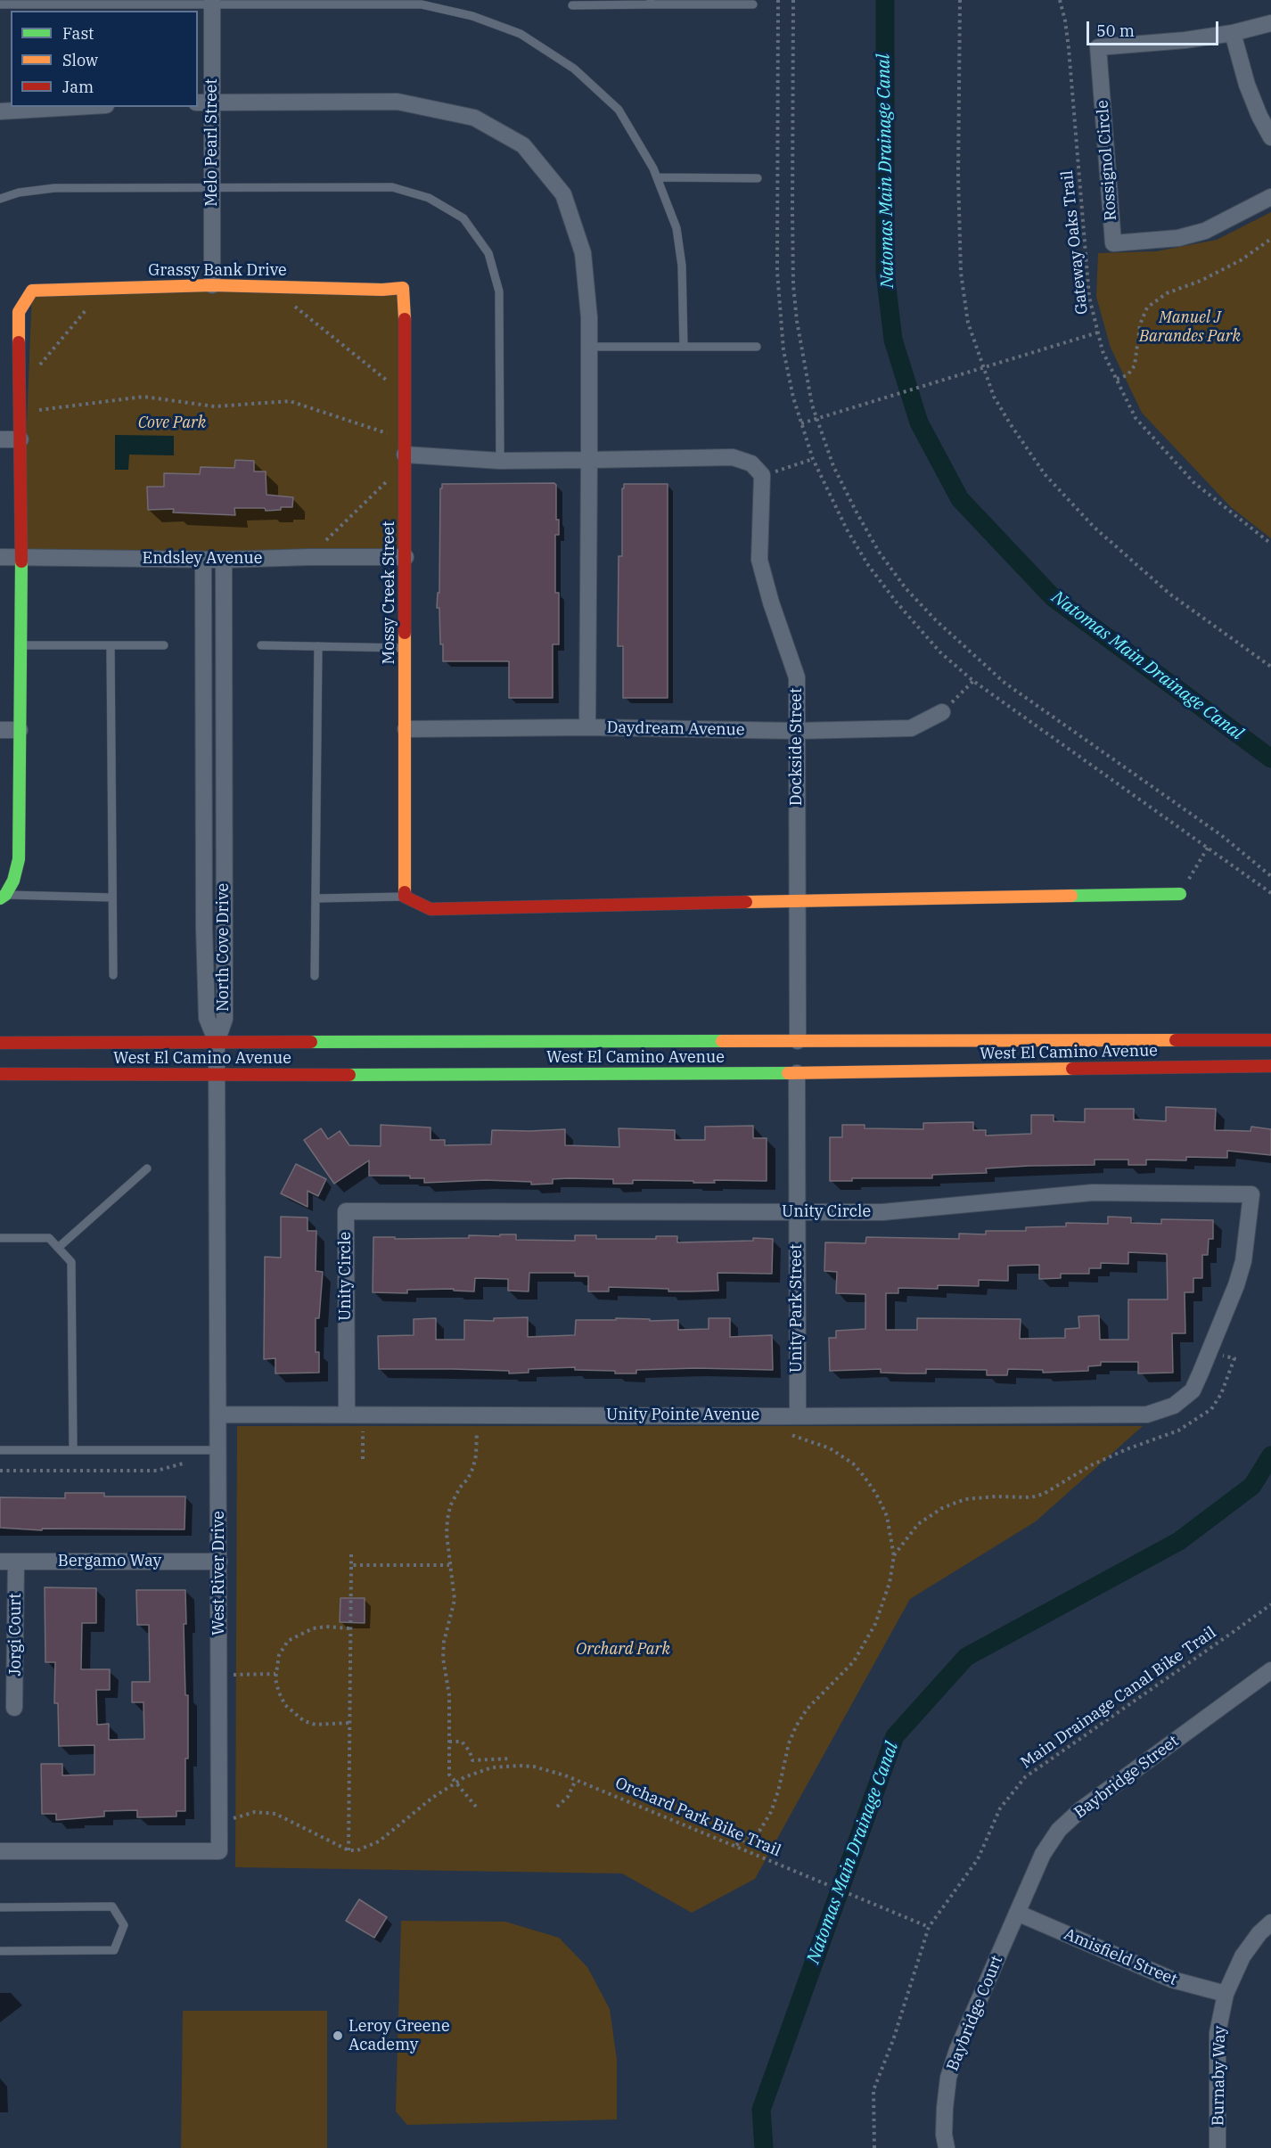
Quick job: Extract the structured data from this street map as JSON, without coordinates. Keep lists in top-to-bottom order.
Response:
{
  "streets": {
    "main road": ["Grassy Bank Drive", "Mossy Creek Street", "West El Camino Avenue"],
    "street": [
      "Melo Pearl Street",
      "Rossignol Circle",
      "Endsley Avenue",
      "Daydream Avenue",
      "Dockside Street",
      "North Cove Drive",
      "Unity Circle",
      "Unity Park Street",
      "Unity Pointe Avenue",
      "Bergamo Way",
      "West River Drive",
      "Jorgi Court",
      "Baybridge Street",
      "Amisfield Street",
      "Baybridge Court",
      "Burnaby Way"
    ],
    "path": ["Gateway Oaks Trail", "Main Drainage Canal Bike Trail", "Orchard Park Bike Trail"]
  },
  "crossings": [
    ["Melo Pearl Street", "Grassy Bank Drive"],
    ["Grassy Bank Drive", "Mossy Creek Street"],
    ["Endsley Avenue", "Mossy Creek Street"],
    ["Endsley Avenue", "North Cove Drive"],
    ["Mossy Creek Street", "Daydream Avenue"],
    ["Daydream Avenue", "Dockside Street"],
    ["Dockside Street", "West El Camino Avenue"],
    ["North Cove Drive", "West El Camino Avenue"],
    ["North Cove Drive", "West River Drive"],
    ["West El Camino Avenue", "Unity Park Street"],
    ["West El Camino Avenue", "West River Drive"],
    ["Unity Circle", "Unity Park Street"],
    ["Unity Circle", "Unity Pointe Avenue"],
    ["Unity Park Street", "Unity Pointe Avenue"],
    ["Unity Pointe Avenue", "West River Drive"],
    ["Bergamo Way", "West River Drive"],
    ["Bergamo Way", "Jorgi Court"],
    ["Main Drainage Canal Bike Trail", "Orchard Park Bike Trail"],
    ["Baybridge Street", "Amisfield Street"],
    ["Baybridge Street", "Baybridge Court"],
    ["Amisfield Street", "Baybridge Court"],
    ["Amisfield Street", "Burnaby Way"]
  ],
  "water": ["Natomas Main Drainage Canal"],
  "parks": ["Manuel J Barandes Park", "Cove Park", "Orchard Park"],
  "places": ["Leroy Greene Academy"],
  "legend": ["Fast", "Slow", "Jam"],
  "scale_bar": "50 m"
}
